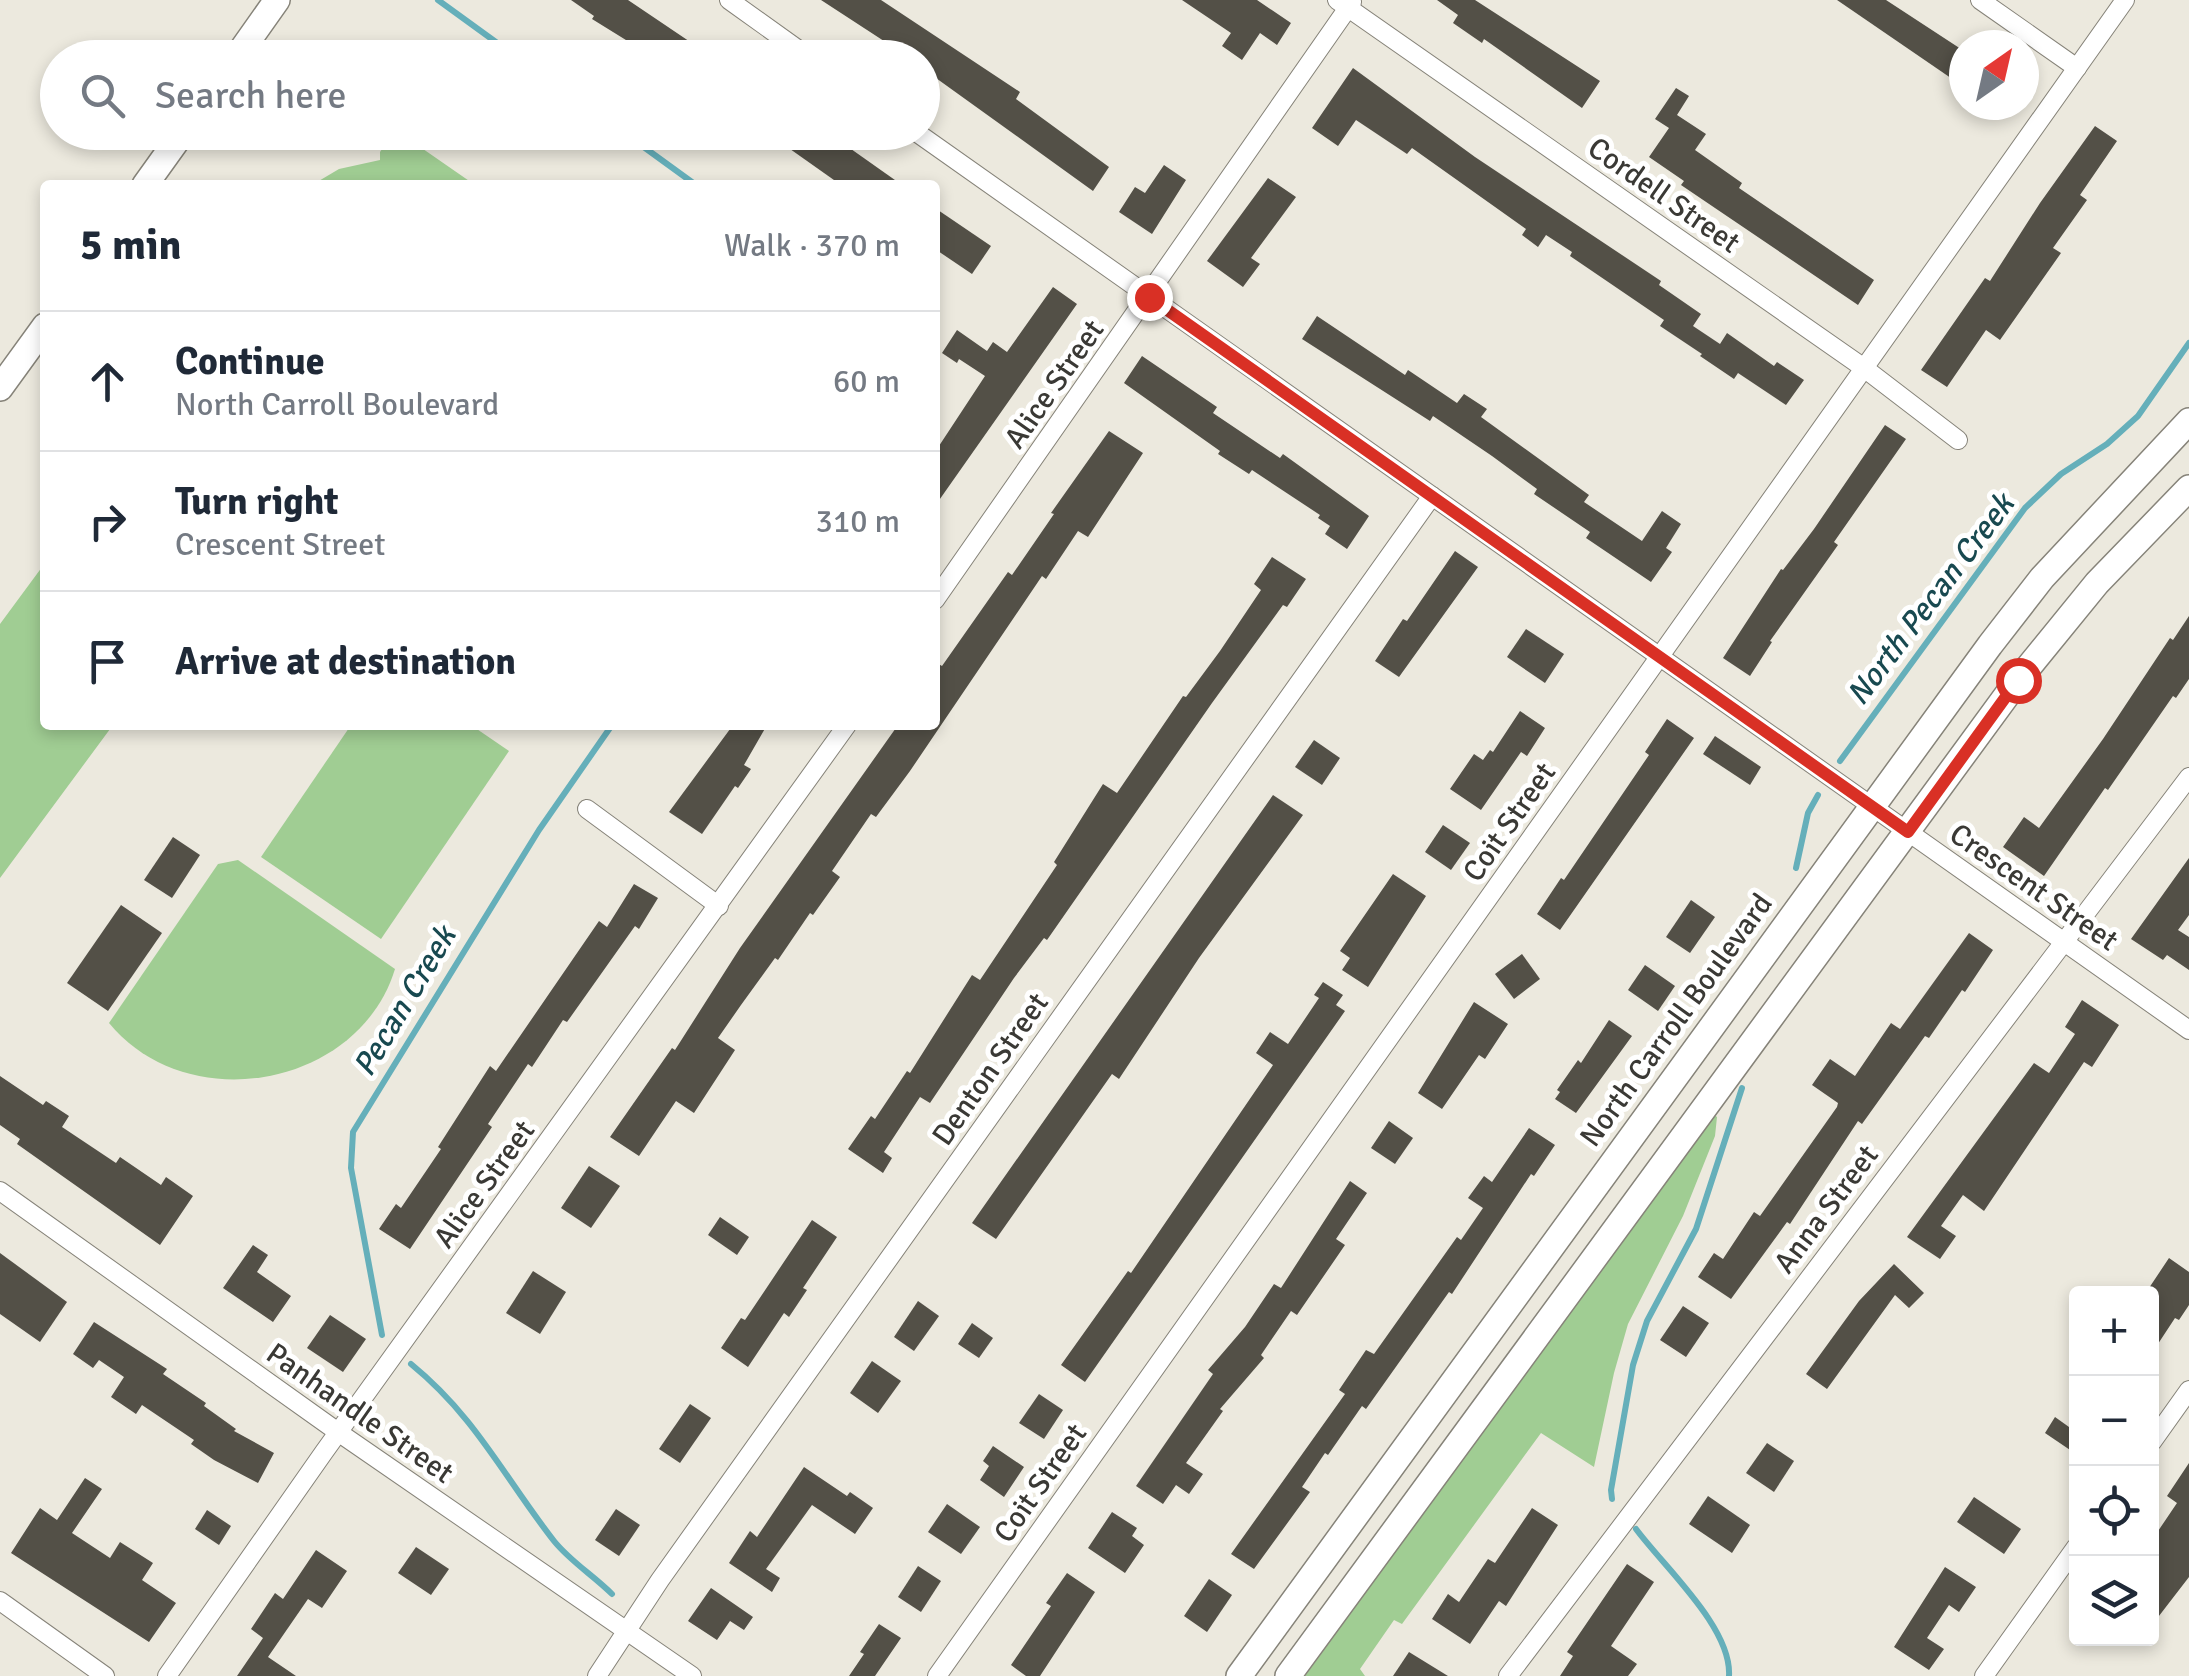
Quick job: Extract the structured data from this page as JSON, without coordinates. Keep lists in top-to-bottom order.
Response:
{
  "streets": {
    "main road": ["North Carroll Boulevard"],
    "street": [
      "Cordell Street",
      "Alice Street",
      "Coit Street",
      "Crescent Street",
      "Denton Street",
      "Anna Street",
      "Panhandle Street"
    ]
  },
  "crossings": [
    ["Cordell Street", "Alice Street"],
    ["Cordell Street", "Coit Street"],
    ["Alice Street", "Crescent Street"],
    ["Alice Street", "Panhandle Street"],
    ["Coit Street", "Crescent Street"],
    ["Crescent Street", "North Carroll Boulevard"],
    ["Crescent Street", "Denton Street"],
    ["Crescent Street", "Anna Street"],
    ["Denton Street", "Panhandle Street"]
  ],
  "water": ["North Pecan Creek", "Pecan Creek"],
  "north": "top right",
  "page": {
    "search": "Search here",
    "heading": ["5 min", "Walk · 370 m"],
    "list": [
      ["Continue", "North Carroll Boulevard", "60 m"],
      ["Turn right", "Crescent Street", "310 m"],
      "Arrive at destination"
    ],
    "map_buttons": ["+", "−"]
  }
}
